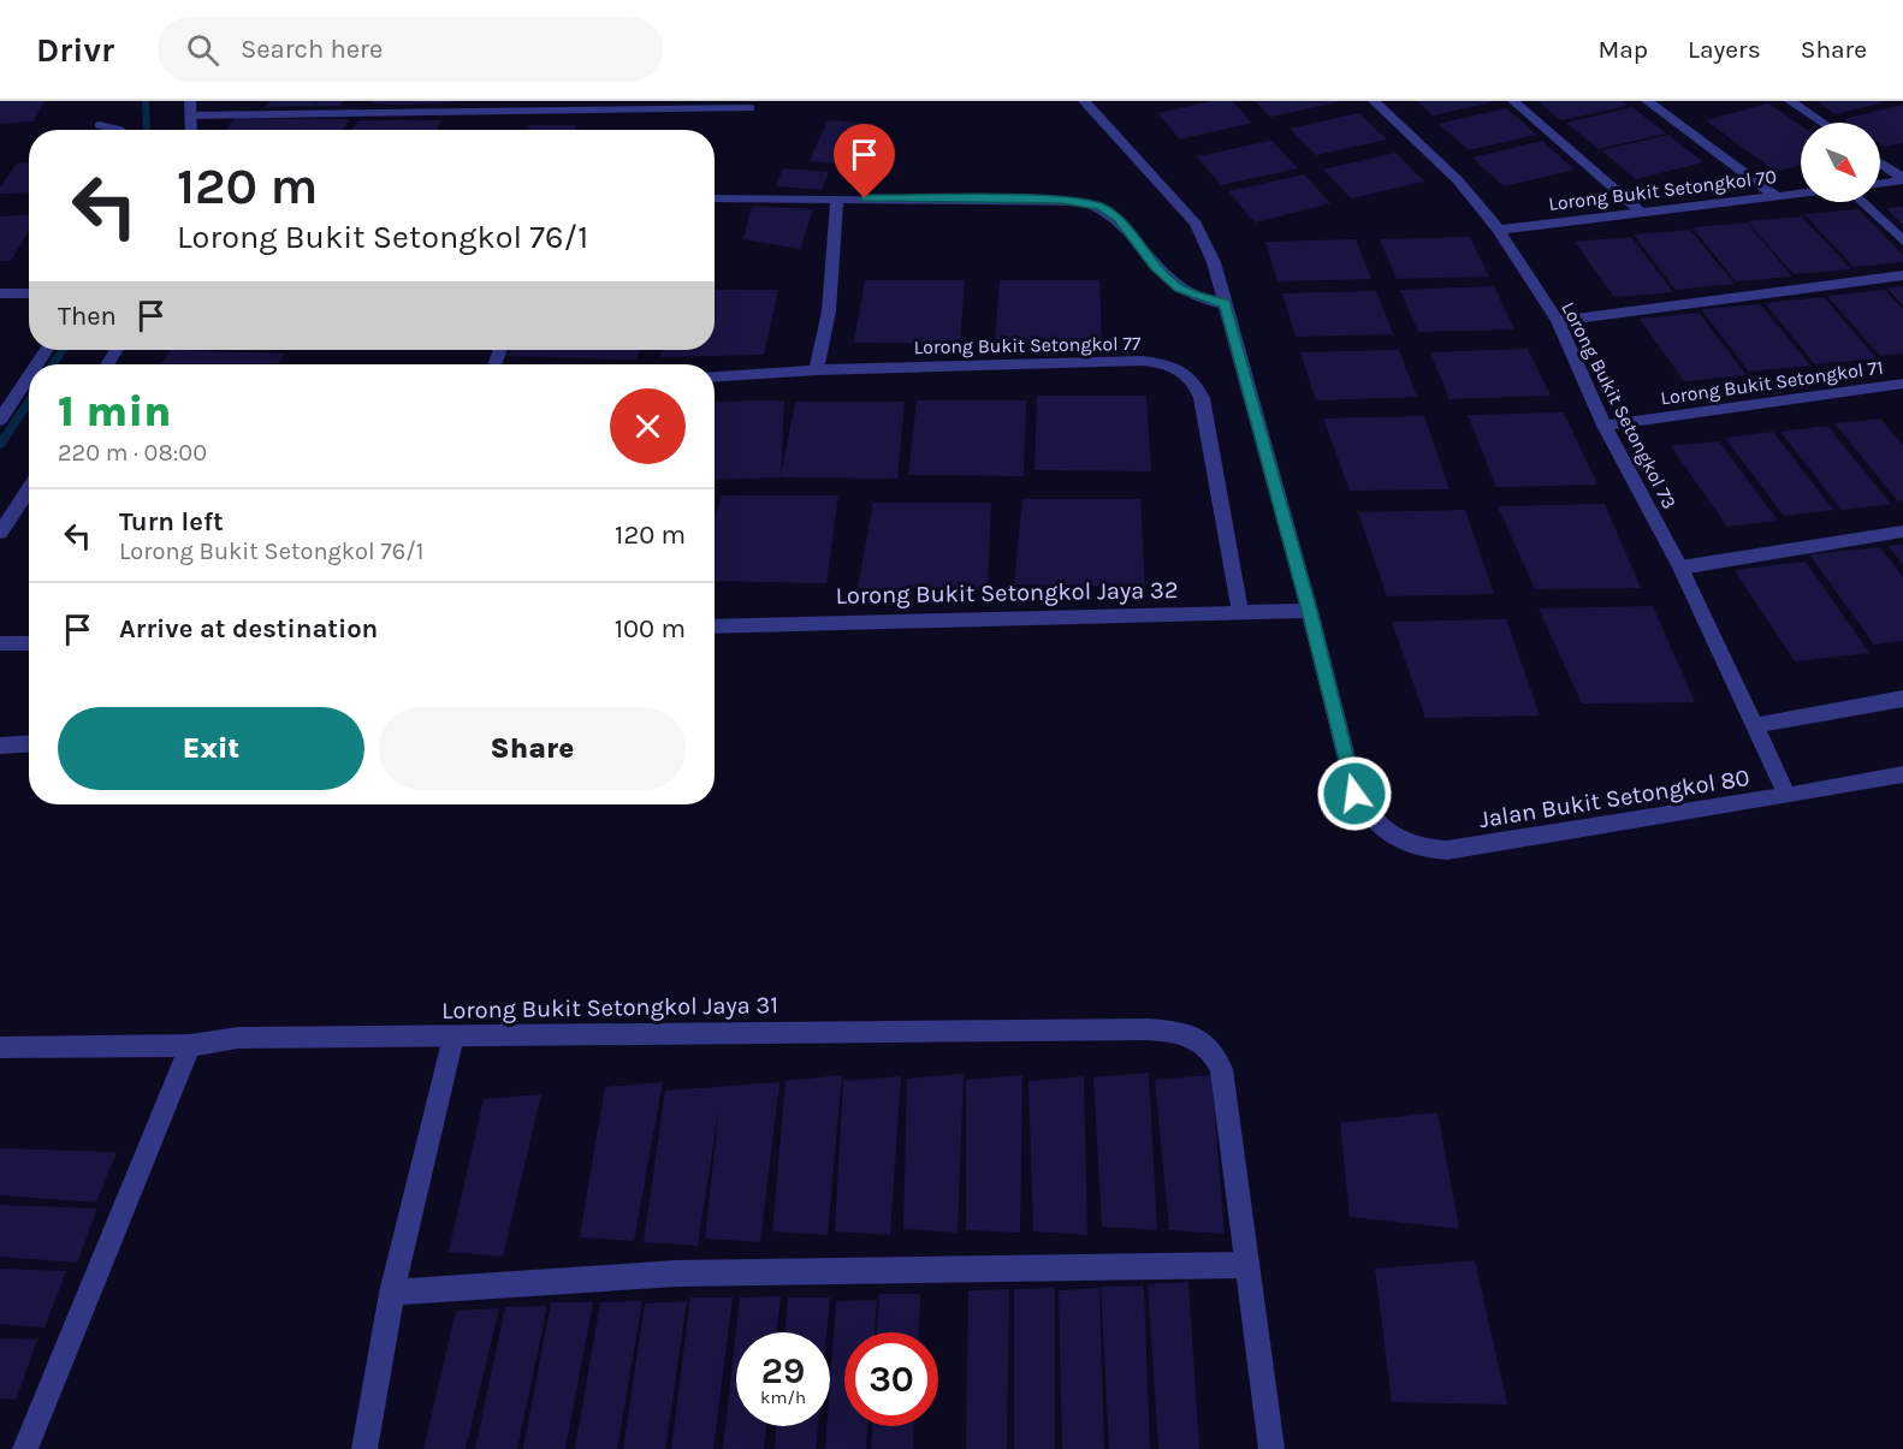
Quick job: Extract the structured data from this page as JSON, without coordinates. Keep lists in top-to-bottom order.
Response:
{
  "streets": {
    "street": [
      "Lorong Bukit Setongkol 70",
      "Lorong Bukit Setongkol 77",
      "Lorong Bukit Setongkol 71",
      "Lorong Bukit Setongkol 73",
      "Lorong Bukit Setongkol Jaya 32",
      "Jalan Bukit Setongkol 80",
      "Lorong Bukit Setongkol Jaya 31"
    ]
  },
  "crossings": [
    ["Lorong Bukit Setongkol 70", "Lorong Bukit Setongkol 73"],
    ["Lorong Bukit Setongkol 77", "Lorong Bukit Setongkol Jaya 32"],
    ["Lorong Bukit Setongkol 71", "Lorong Bukit Setongkol 73"],
    ["Lorong Bukit Setongkol 73", "Jalan Bukit Setongkol 80"],
    ["Lorong Bukit Setongkol Jaya 32", "Jalan Bukit Setongkol 80"]
  ],
  "north": "bottom right",
  "page": {
    "header": "Drivr",
    "search": "Search here",
    "nav": ["Map", "Layers", "Share"],
    "turn": ["120 m", "Lorong Bukit Setongkol 76/1"],
    "then": "Then",
    "heading": ["1 min", "220 m · 08:00"],
    "list": [
      {
        "name": "Turn left",
        "note": "Lorong Bukit Setongkol 76/1",
        "value": "120 m"
      },
      {
        "name": "Arrive at destination",
        "value": "100 m"
      }
    ],
    "buttons": ["Exit", "Share"],
    "speed": "29 km/h",
    "limit": "30"
  }
}
